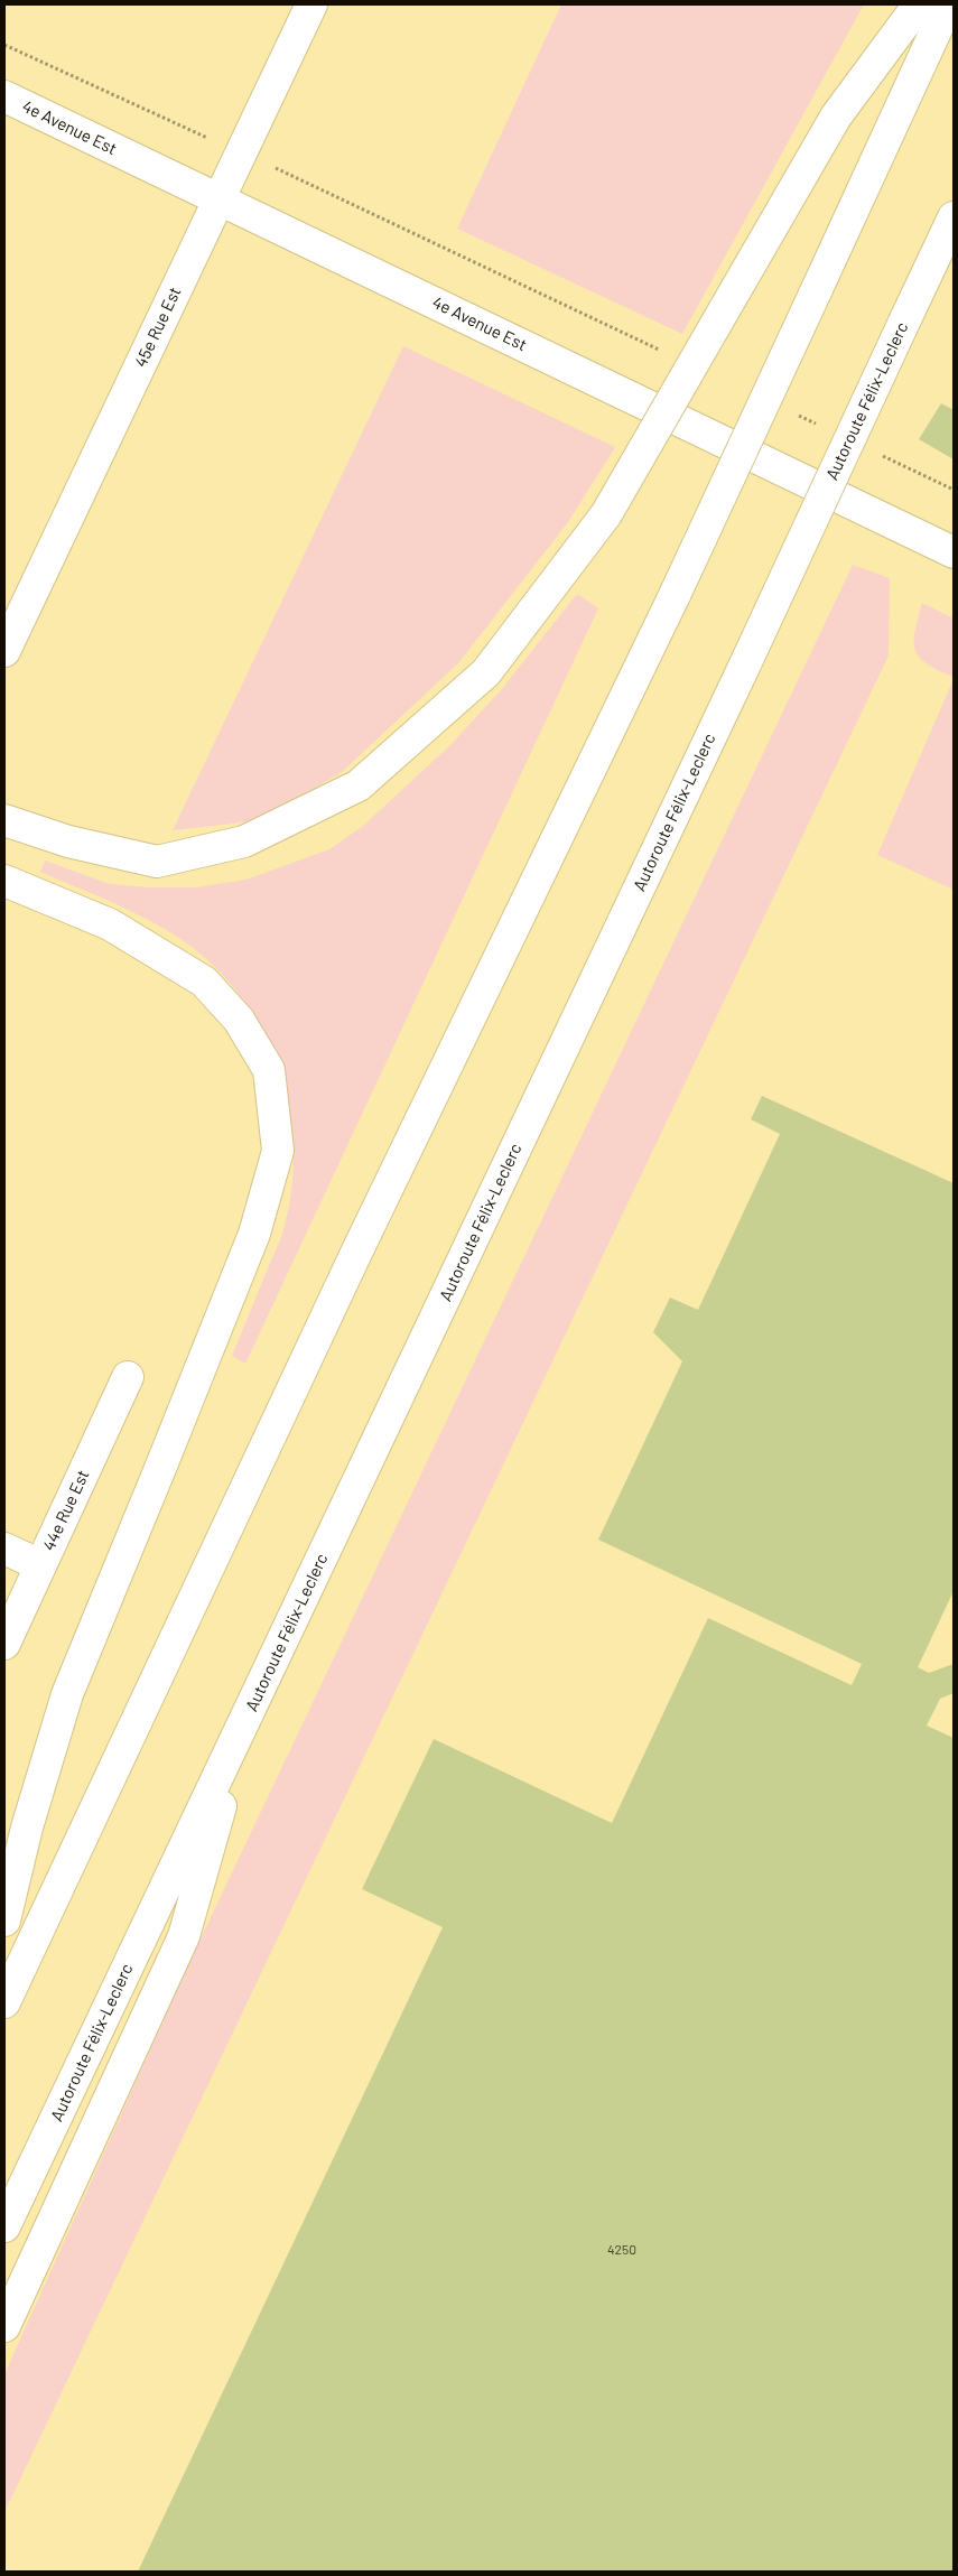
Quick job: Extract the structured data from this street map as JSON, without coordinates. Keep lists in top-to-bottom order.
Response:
{
  "streets": {
    "main road": [
      "4e Avenue Est",
      "45e Rue Est",
      "Autoroute Félix-Leclerc",
      "44e Rue Est"
    ]
  },
  "crossings": [
    ["4e Avenue Est", "45e Rue Est"]
  ],
  "house_numbers": ["4250"]
}
